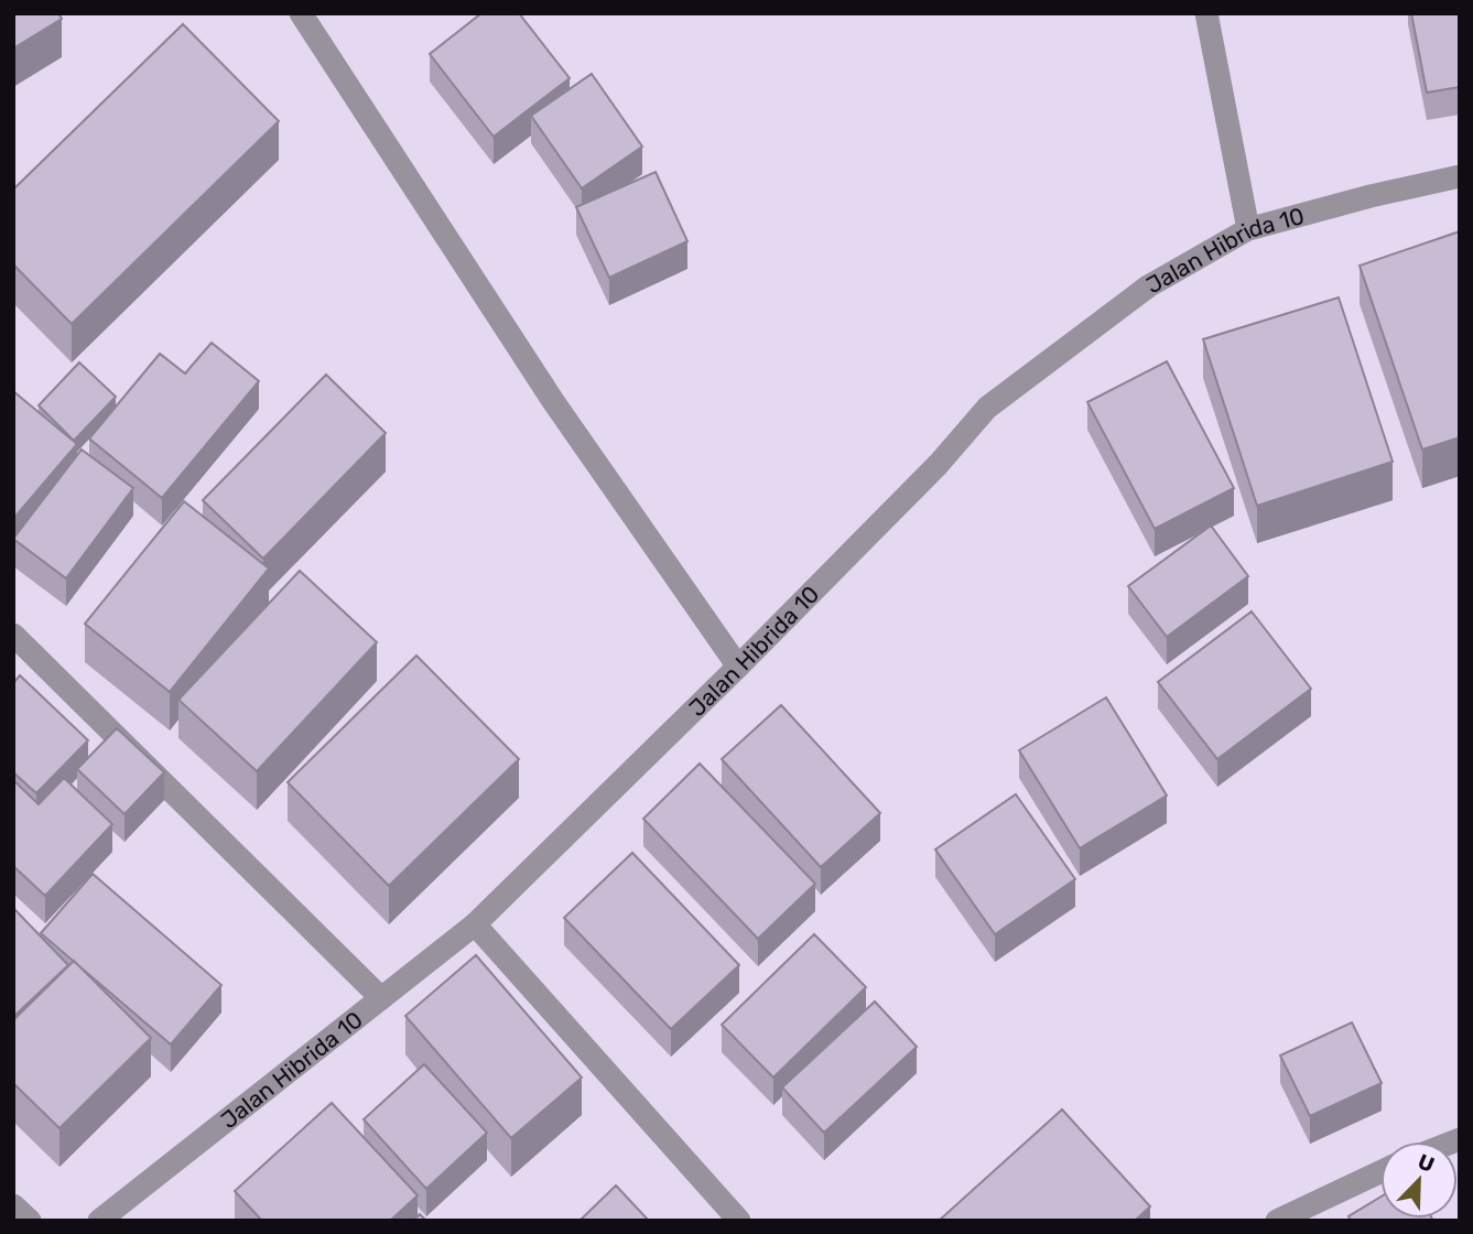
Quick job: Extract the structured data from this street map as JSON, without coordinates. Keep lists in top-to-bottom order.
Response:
{
  "streets": {
    "street": ["Jalan Hibrida 10"]
  },
  "north": "top right"
}
